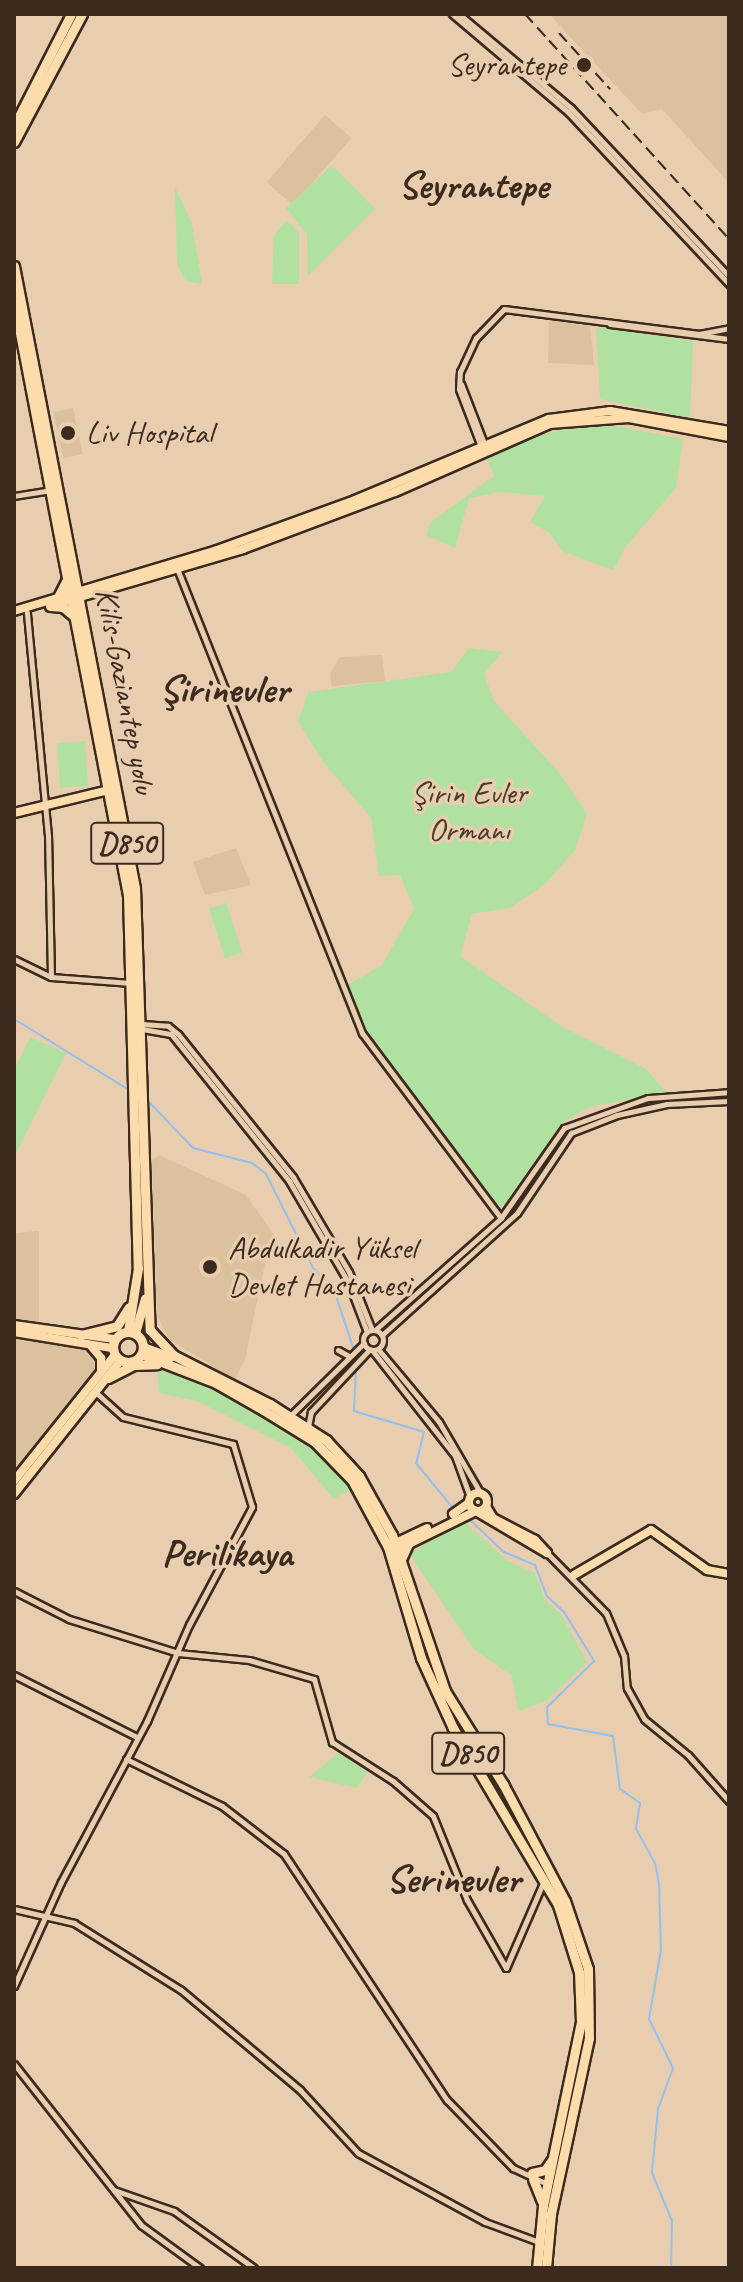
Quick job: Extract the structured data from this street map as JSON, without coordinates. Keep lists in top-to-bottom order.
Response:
{
  "streets": {
    "highway": ["Kilis-Gaziantep yolu", "D850"]
  },
  "crossings": [
    ["Kilis-Gaziantep yolu", "D850"]
  ],
  "districts": [
    "Seyrantepe",
    "Şirinevler",
    "Perilikaya",
    "Serinevler"
  ],
  "parks": ["Şirin Evler Ormanı"],
  "places": ["Seyrantepe", "Liv Hospital", "Abdulkadir Yüksel Devlet Hastanesi"]
}
